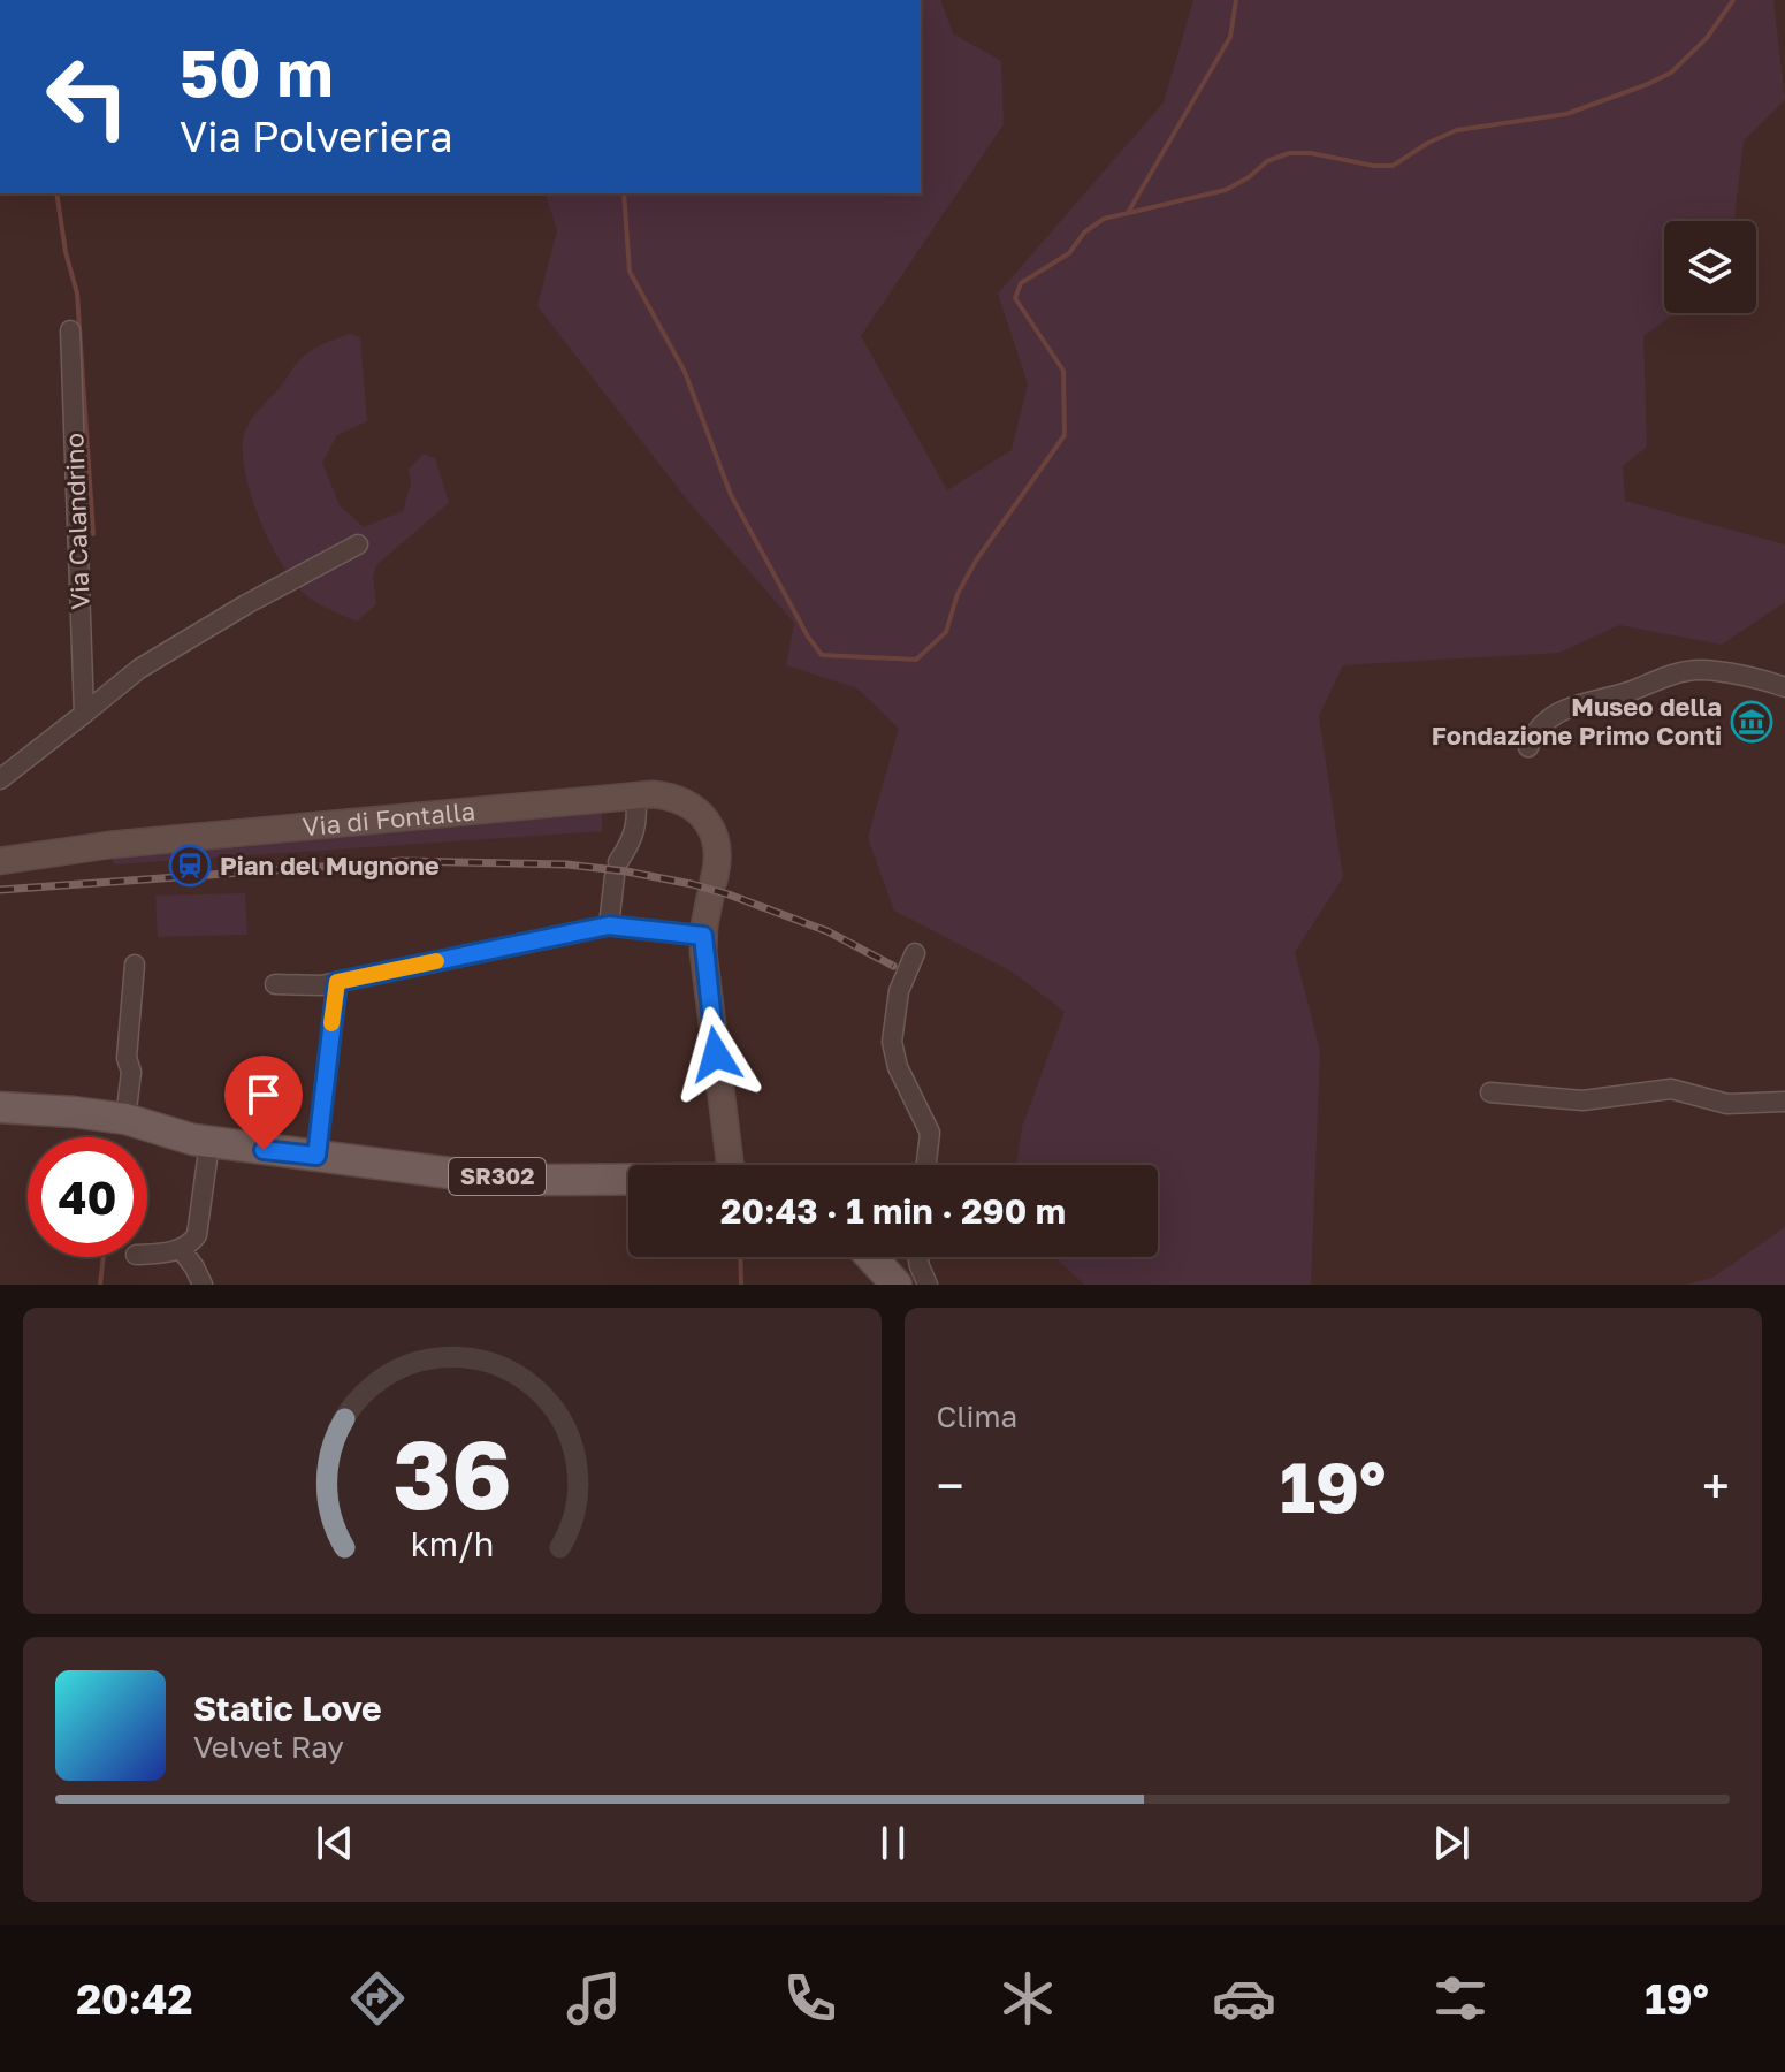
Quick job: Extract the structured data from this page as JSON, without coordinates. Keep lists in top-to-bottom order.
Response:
{
  "streets": {
    "main road": ["SR302"],
    "street": ["Via Calandrino", "Via di Fontalla"]
  },
  "places": {
    "museum": ["Museo della Fondazione Primo Conti"],
    "station": ["Pian del Mugnone"]
  },
  "page": {
    "turn": ["50 m", "Via Polveriera"],
    "limit": "40",
    "trip": "20:43 · 1 min · 290 m",
    "tile": "Clima",
    "heat": ["−", "19°", "+"],
    "song": ["Static Love", "Velvet Ray"],
    "tabs": ["20:42", "19°"],
    "gauge": ["36", "km/h"]
  }
}
